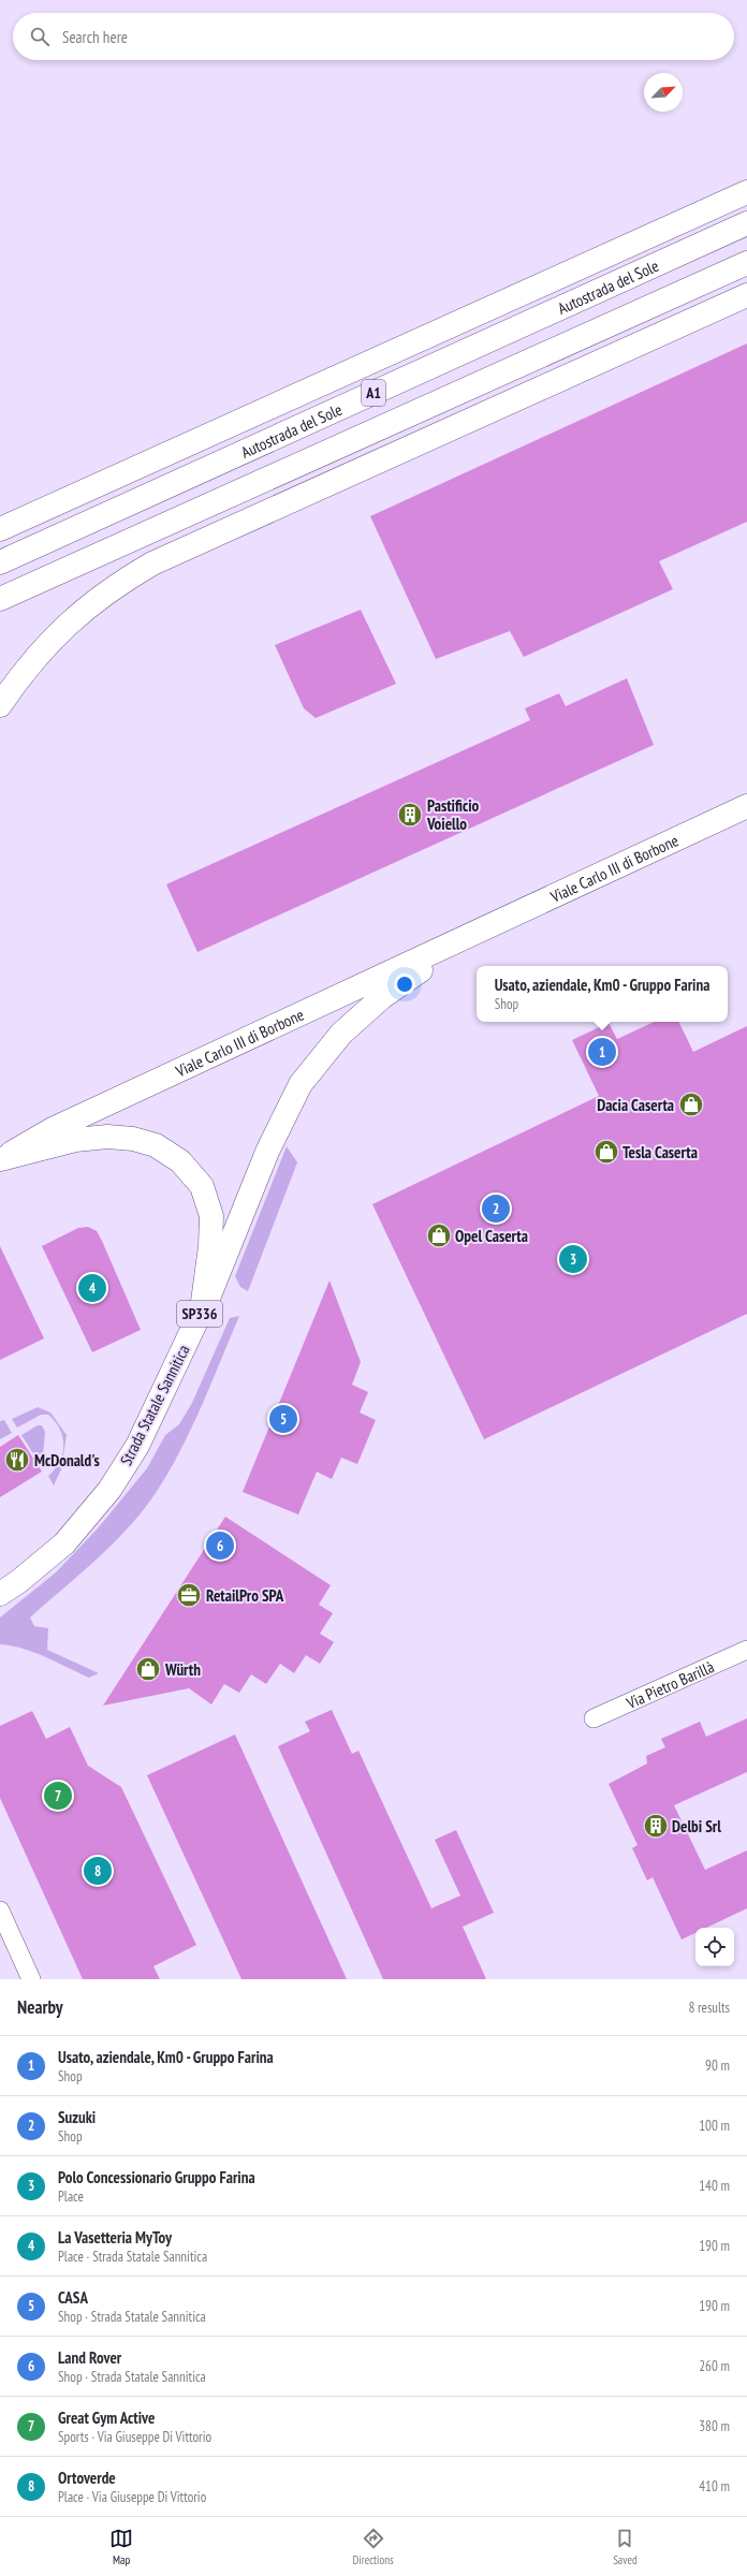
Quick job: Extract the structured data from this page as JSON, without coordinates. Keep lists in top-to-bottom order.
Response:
{
  "streets": {
    "main road": [
      "Autostrada del Sole",
      "A1",
      "Viale Carlo III di Borbone",
      "SP336",
      "Strada Statale Sannitica"
    ],
    "street": ["Via Pietro Barillà"]
  },
  "crossings": [
    ["Viale Carlo III di Borbone", "Strada Statale Sannitica"]
  ],
  "places": {
    "building": ["Pastificio Voiello", "Delbi Srl"],
    "shop": [
      "Dacia Caserta",
      "Tesla Caserta",
      "Opel Caserta",
      "Würth"
    ],
    "restaurant": ["McDonald's"],
    "office": ["RetailPro SPA"]
  },
  "north": "top right",
  "page": {
    "search": "Search here",
    "popup": ["Usato, aziendale, Km0 - Gruppo Farina", "Shop"],
    "pins": [
      "1",
      "2",
      "3",
      "4",
      "5",
      "6",
      "7",
      "8"
    ],
    "heading": ["Nearby", "8 results"],
    "list": [
      {
        "mark": "1",
        "name": "Usato, aziendale, Km0 - Gruppo Farina",
        "note": "Shop",
        "value": "90 m"
      },
      {
        "mark": "2",
        "name": "Suzuki",
        "note": "Shop",
        "value": "100 m"
      },
      {
        "mark": "3",
        "name": "Polo Concessionario Gruppo Farina",
        "note": "Place",
        "value": "140 m"
      },
      {
        "mark": "4",
        "name": "La Vasetteria MyToy",
        "note": "Place · Strada Statale Sannitica",
        "value": "190 m"
      },
      {
        "mark": "5",
        "name": "CASA",
        "note": "Shop · Strada Statale Sannitica",
        "value": "190 m"
      },
      {
        "mark": "6",
        "name": "Land Rover",
        "note": "Shop · Strada Statale Sannitica",
        "value": "260 m"
      },
      {
        "mark": "7",
        "name": "Great Gym Active",
        "note": "Sports · Via Giuseppe Di Vittorio",
        "value": "380 m"
      },
      {
        "mark": "8",
        "name": "Ortoverde",
        "note": "Place · Via Giuseppe Di Vittorio",
        "value": "410 m"
      }
    ],
    "nav": ["Map", "Directions", "Saved"]
  }
}
